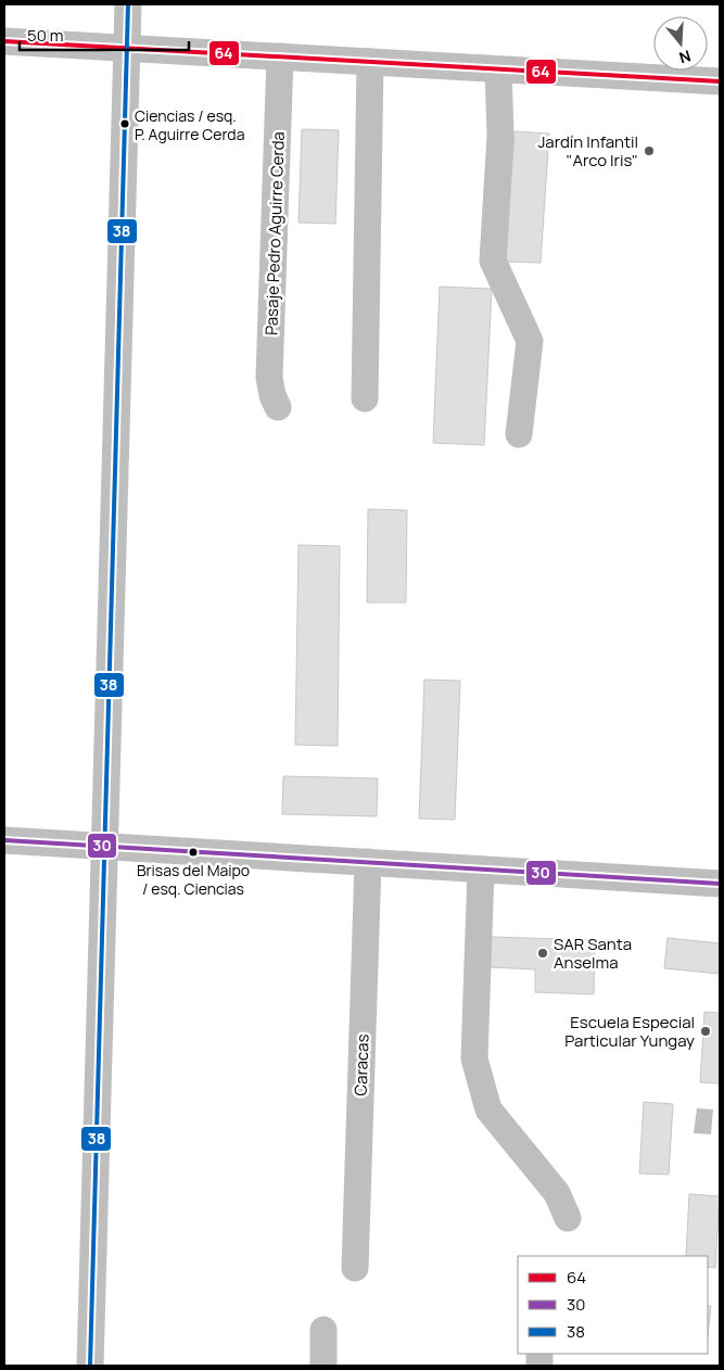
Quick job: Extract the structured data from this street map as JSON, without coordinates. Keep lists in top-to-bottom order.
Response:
{
  "streets": {
    "street": ["Pasaje Pedro Aguirre Cerda", "Caracas"]
  },
  "places": [
    "Ciencias / esq. P. Aguirre Cerda",
    "Jardín Infantil \"Arco Iris\"",
    "Brisas del Maipo / esq. Ciencias",
    "SAR Santa Anselma",
    "Escuela Especial Particular Yungay"
  ],
  "lines": ["transit line 38", "transit line 64", "transit line 30"],
  "legend": ["64", "30", "38"],
  "scale_bar": "50 m",
  "north": "bottom"
}
